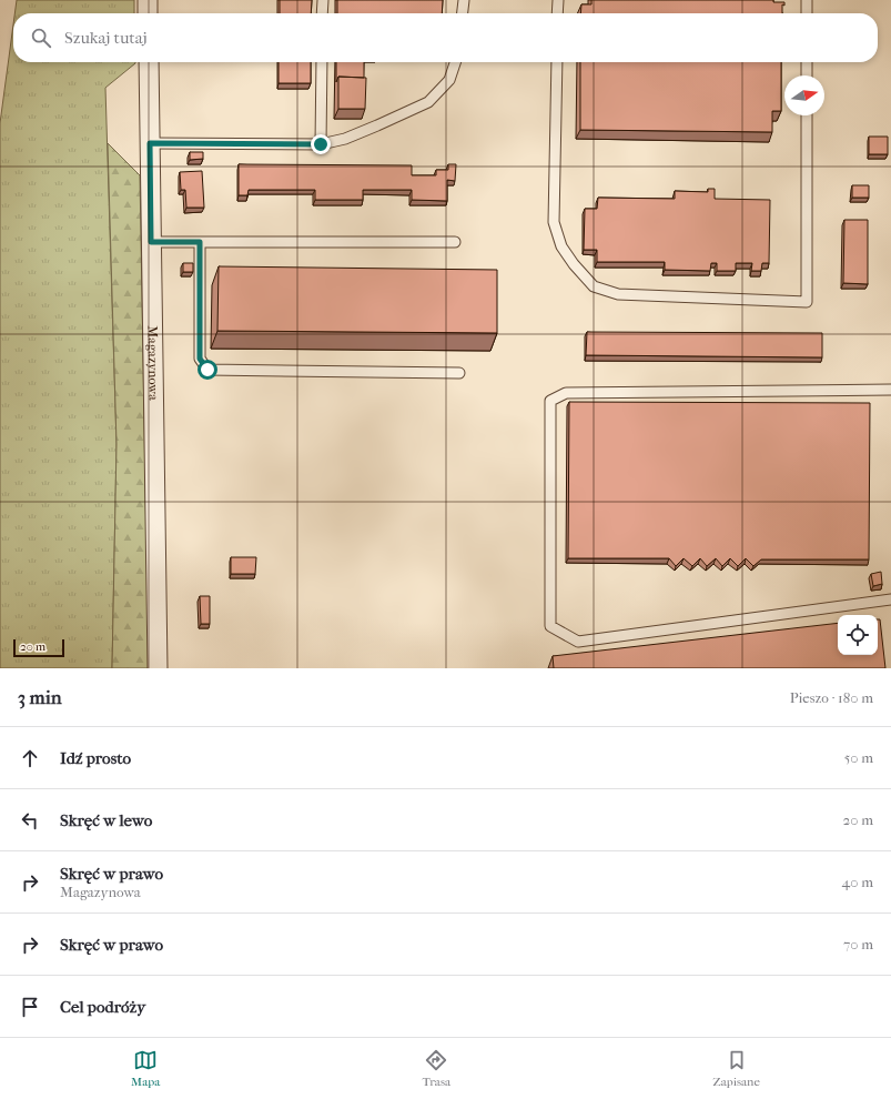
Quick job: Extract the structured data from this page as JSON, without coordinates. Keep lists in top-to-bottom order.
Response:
{
  "streets": {
    "street": ["Magazynowa"]
  },
  "scale_bar": "20 m",
  "north": "right",
  "page": {
    "search": "Szukaj tutaj",
    "scale": "20 m",
    "heading": ["3 min", "Pieszo · 180 m"],
    "list": [
      ["Idź prosto", "50 m"],
      ["Skręć w lewo", "20 m"],
      ["Skręć w prawo", "Magazynowa", "40 m"],
      ["Skręć w prawo", "70 m"],
      "Cel podróży"
    ],
    "nav": ["Mapa", "Trasa", "Zapisane"]
  }
}
